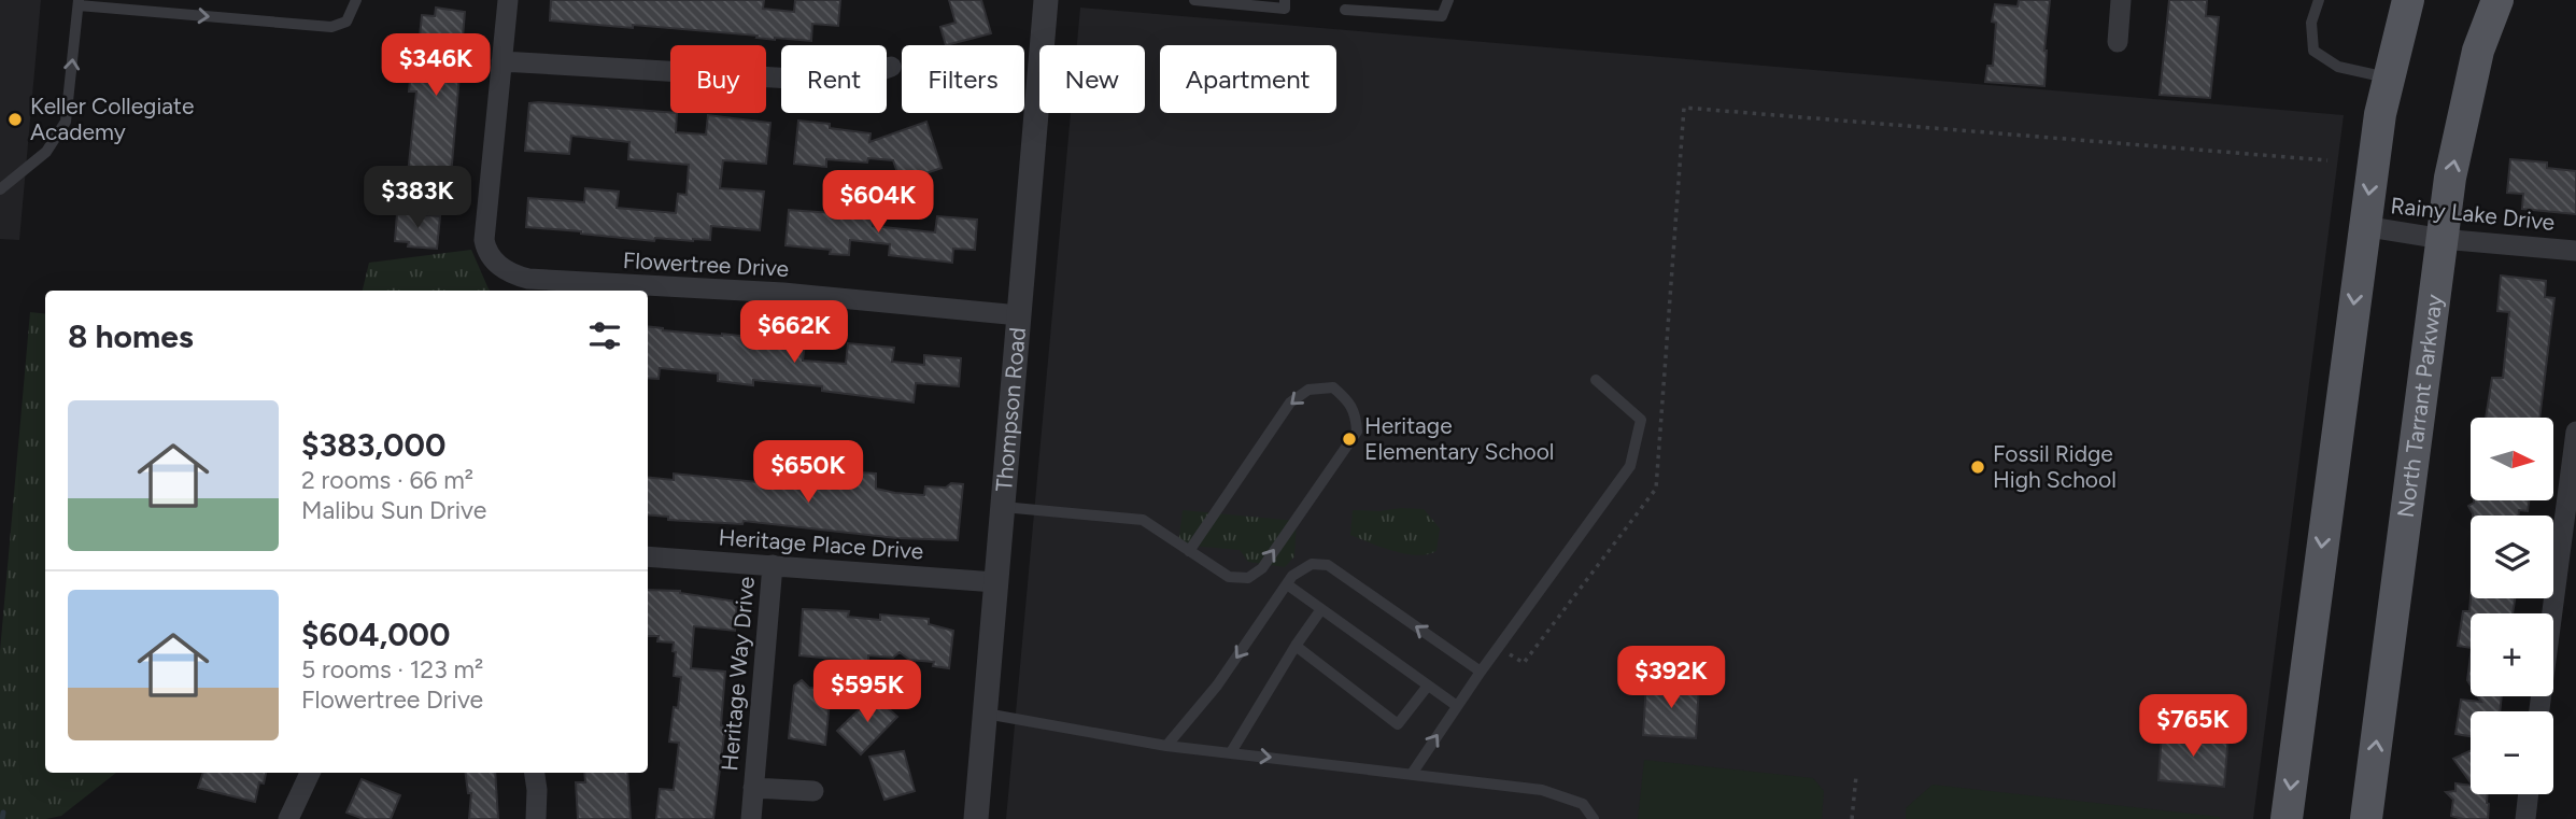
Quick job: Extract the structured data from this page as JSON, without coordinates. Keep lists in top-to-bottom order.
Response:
{
  "streets": {
    "main road": ["North Tarrant Parkway"],
    "street": [
      "Rainy Lake Drive",
      "Flowertree Drive",
      "Thompson Road",
      "Heritage Place Drive",
      "Heritage Way Drive"
    ]
  },
  "crossings": [
    ["Rainy Lake Drive", "North Tarrant Parkway"],
    ["Flowertree Drive", "Thompson Road"],
    ["Thompson Road", "Heritage Place Drive"],
    ["Heritage Place Drive", "Heritage Way Drive"]
  ],
  "places": ["Keller Collegiate Academy", "Heritage Elementary School", "Fossil Ridge High School"],
  "north": "right",
  "page": {
    "price": [
      "$346K",
      "$383K",
      "$604K",
      "$662K",
      "$650K",
      "$392K",
      "$595K",
      "$765K"
    ],
    "chip": [
      "Buy",
      "Rent",
      "Filters",
      "New",
      "Apartment"
    ],
    "heading": "8 homes",
    "list": [
      {
        "name": "$383,000",
        "note": "2 rooms · 66 m² · Malibu Sun Drive"
      },
      {
        "name": "$604,000",
        "note": "5 rooms · 123 m² · Flowertree Drive"
      }
    ],
    "map_buttons": ["+", "−"]
  }
}
